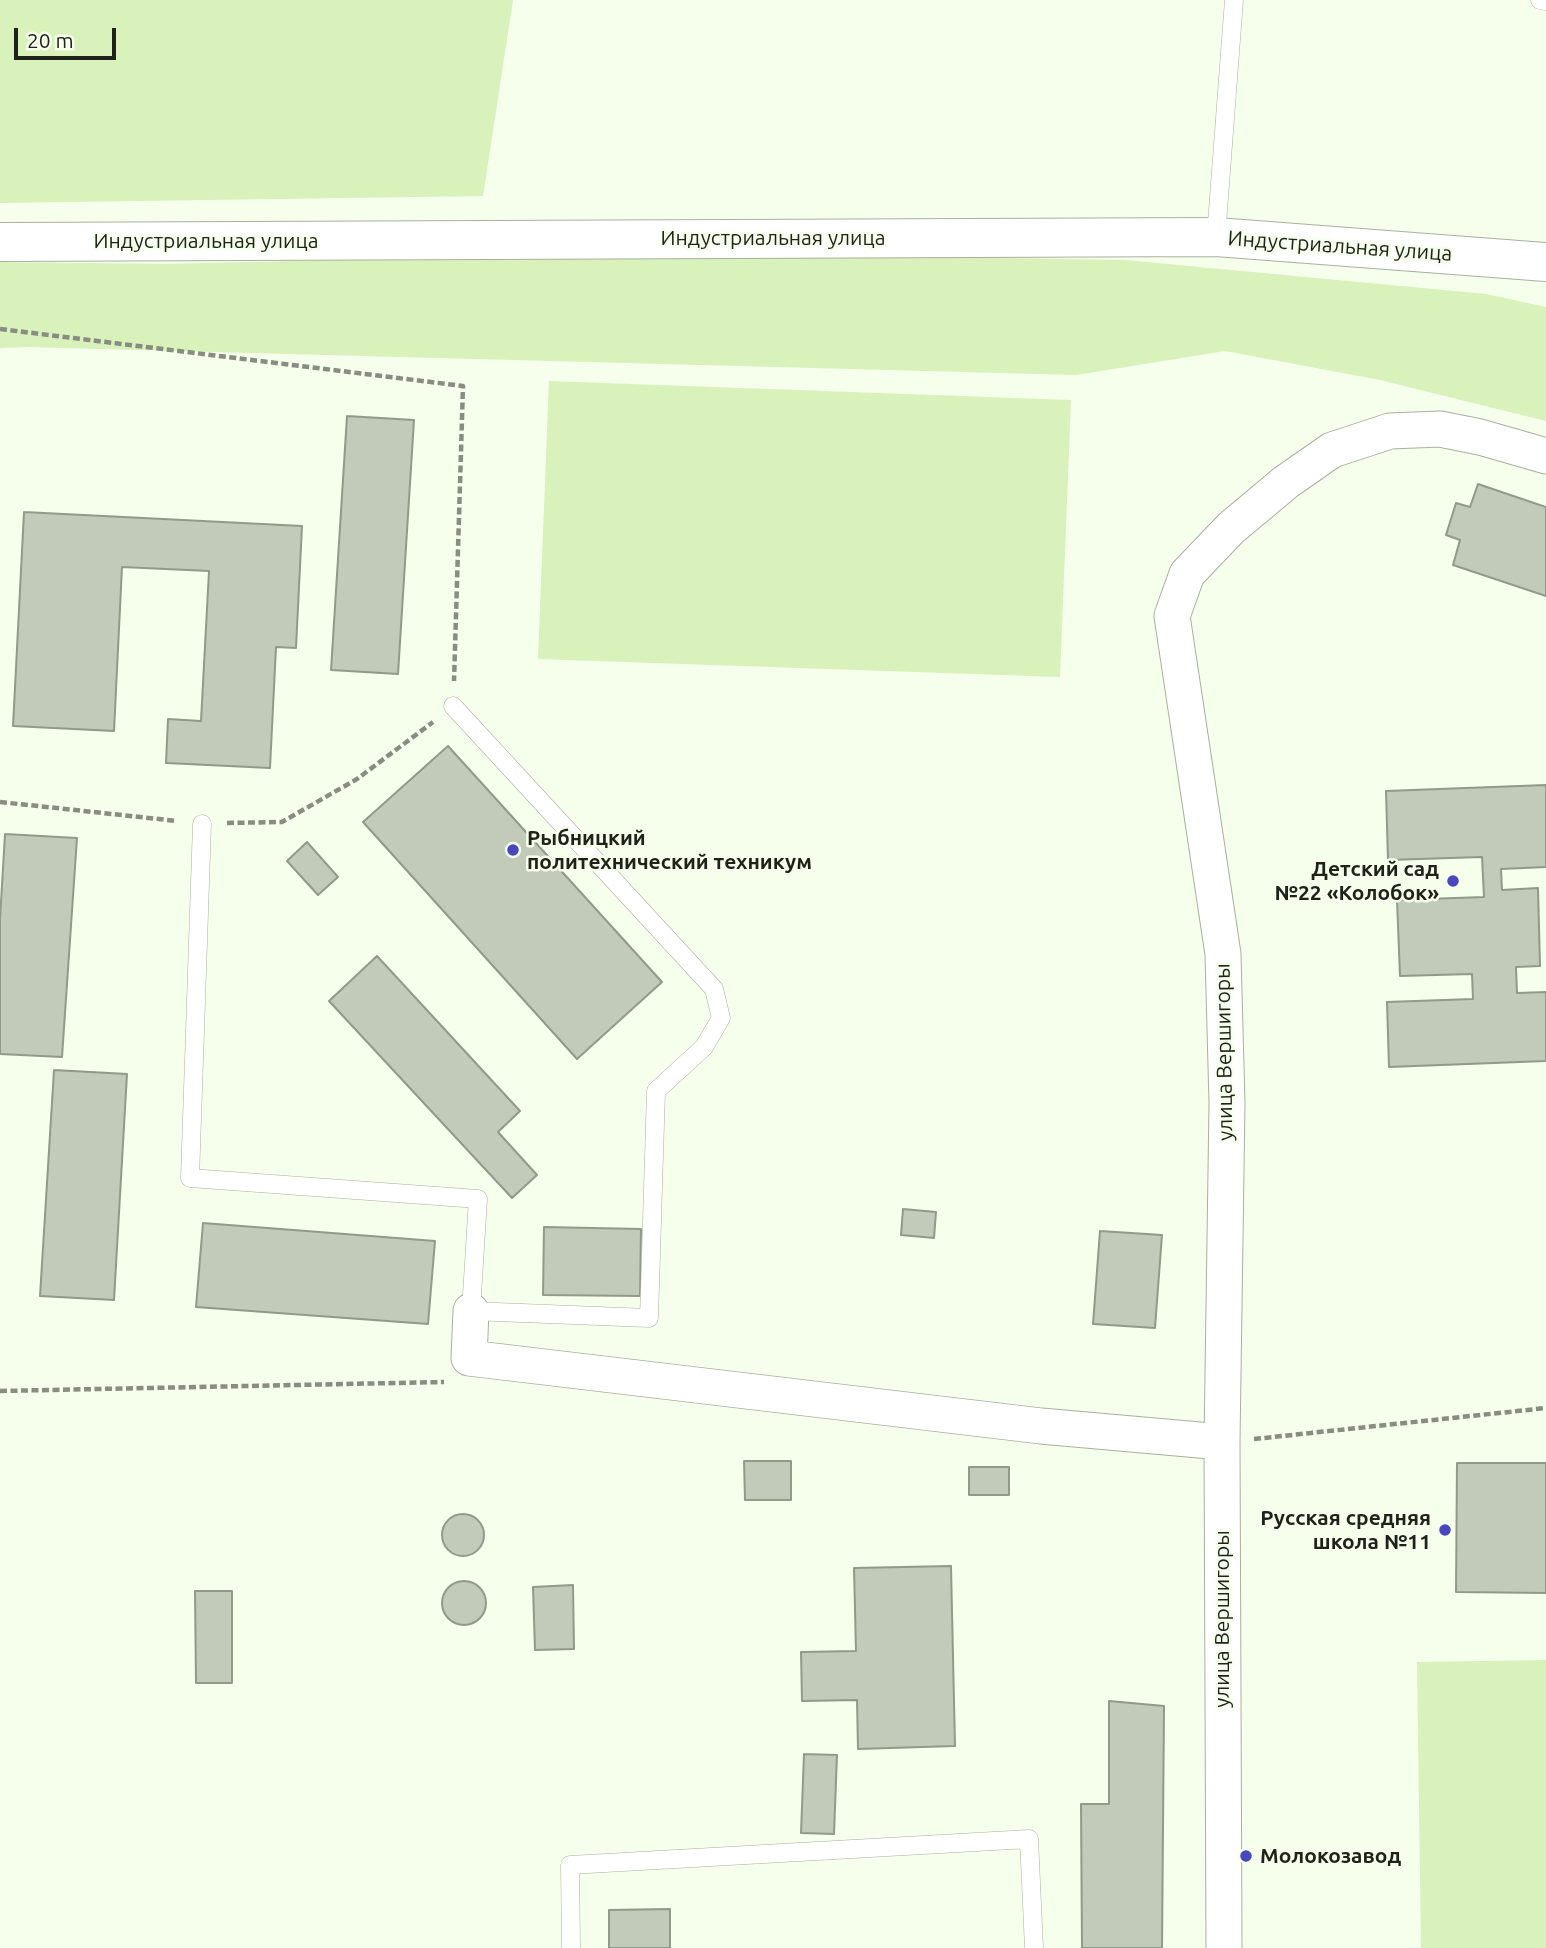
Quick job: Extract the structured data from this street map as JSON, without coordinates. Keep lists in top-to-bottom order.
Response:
{
  "streets": {
    "main road": ["Индустриальная улица"],
    "street": ["улица Вершигоры"]
  },
  "places": [
    "Рыбницкий политехнический техникум",
    "Детский сад №22 «Колобок»",
    "Русская средняя школа №11",
    "Молокозавод"
  ],
  "scale_bar": "20 m"
}
